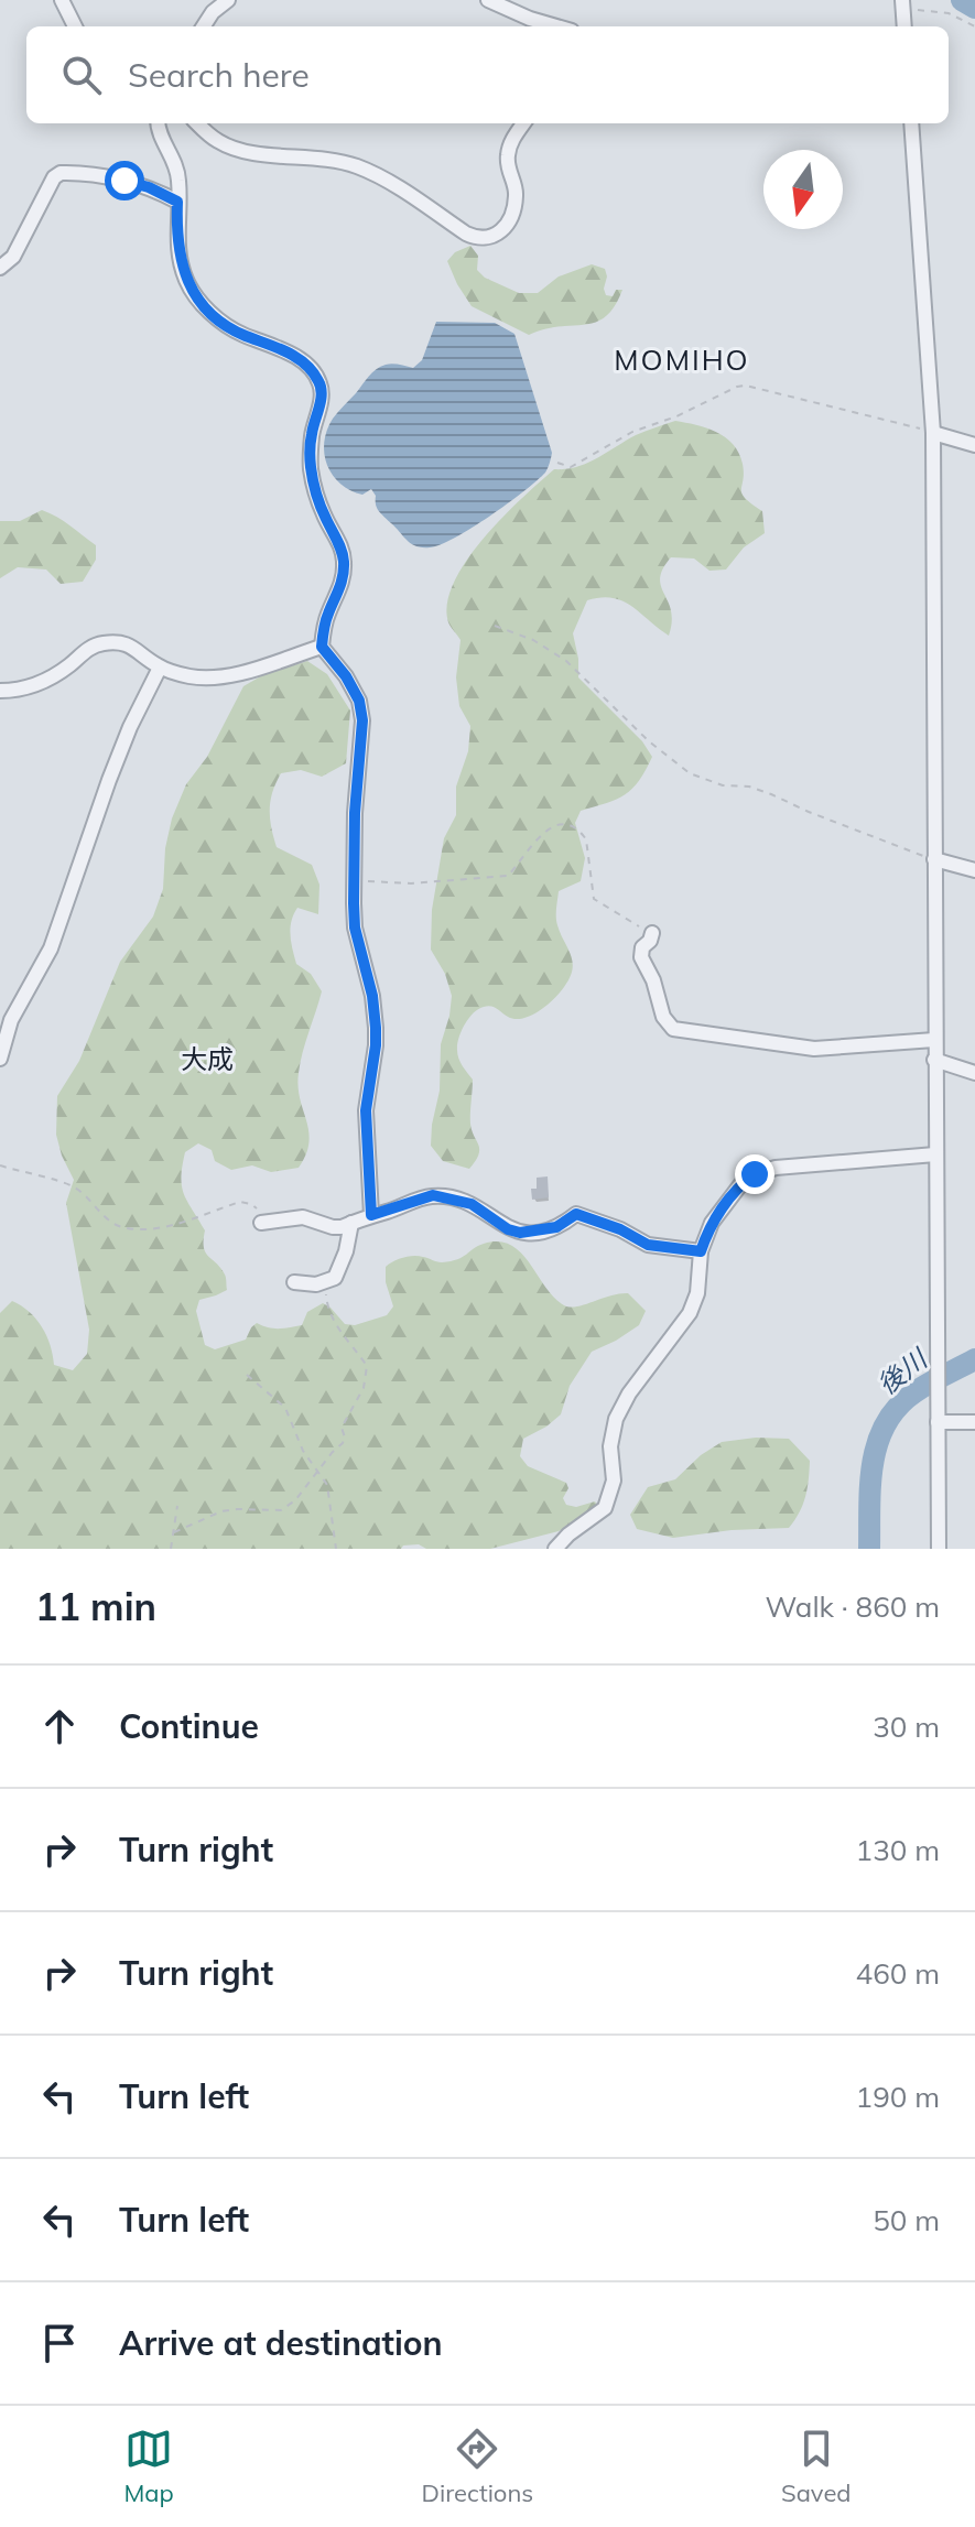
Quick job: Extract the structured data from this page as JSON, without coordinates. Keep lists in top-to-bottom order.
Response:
{
  "districts": ["MOMIHO", "大成"],
  "water": ["後川"],
  "north": "bottom",
  "page": {
    "search": "Search here",
    "heading": ["11 min", "Walk · 860 m"],
    "list": [
      ["Continue", "30 m"],
      ["Turn right", "130 m"],
      ["Turn right", "460 m"],
      ["Turn left", "190 m"],
      ["Turn left", "50 m"],
      "Arrive at destination"
    ],
    "nav": ["Map", "Directions", "Saved"]
  }
}
